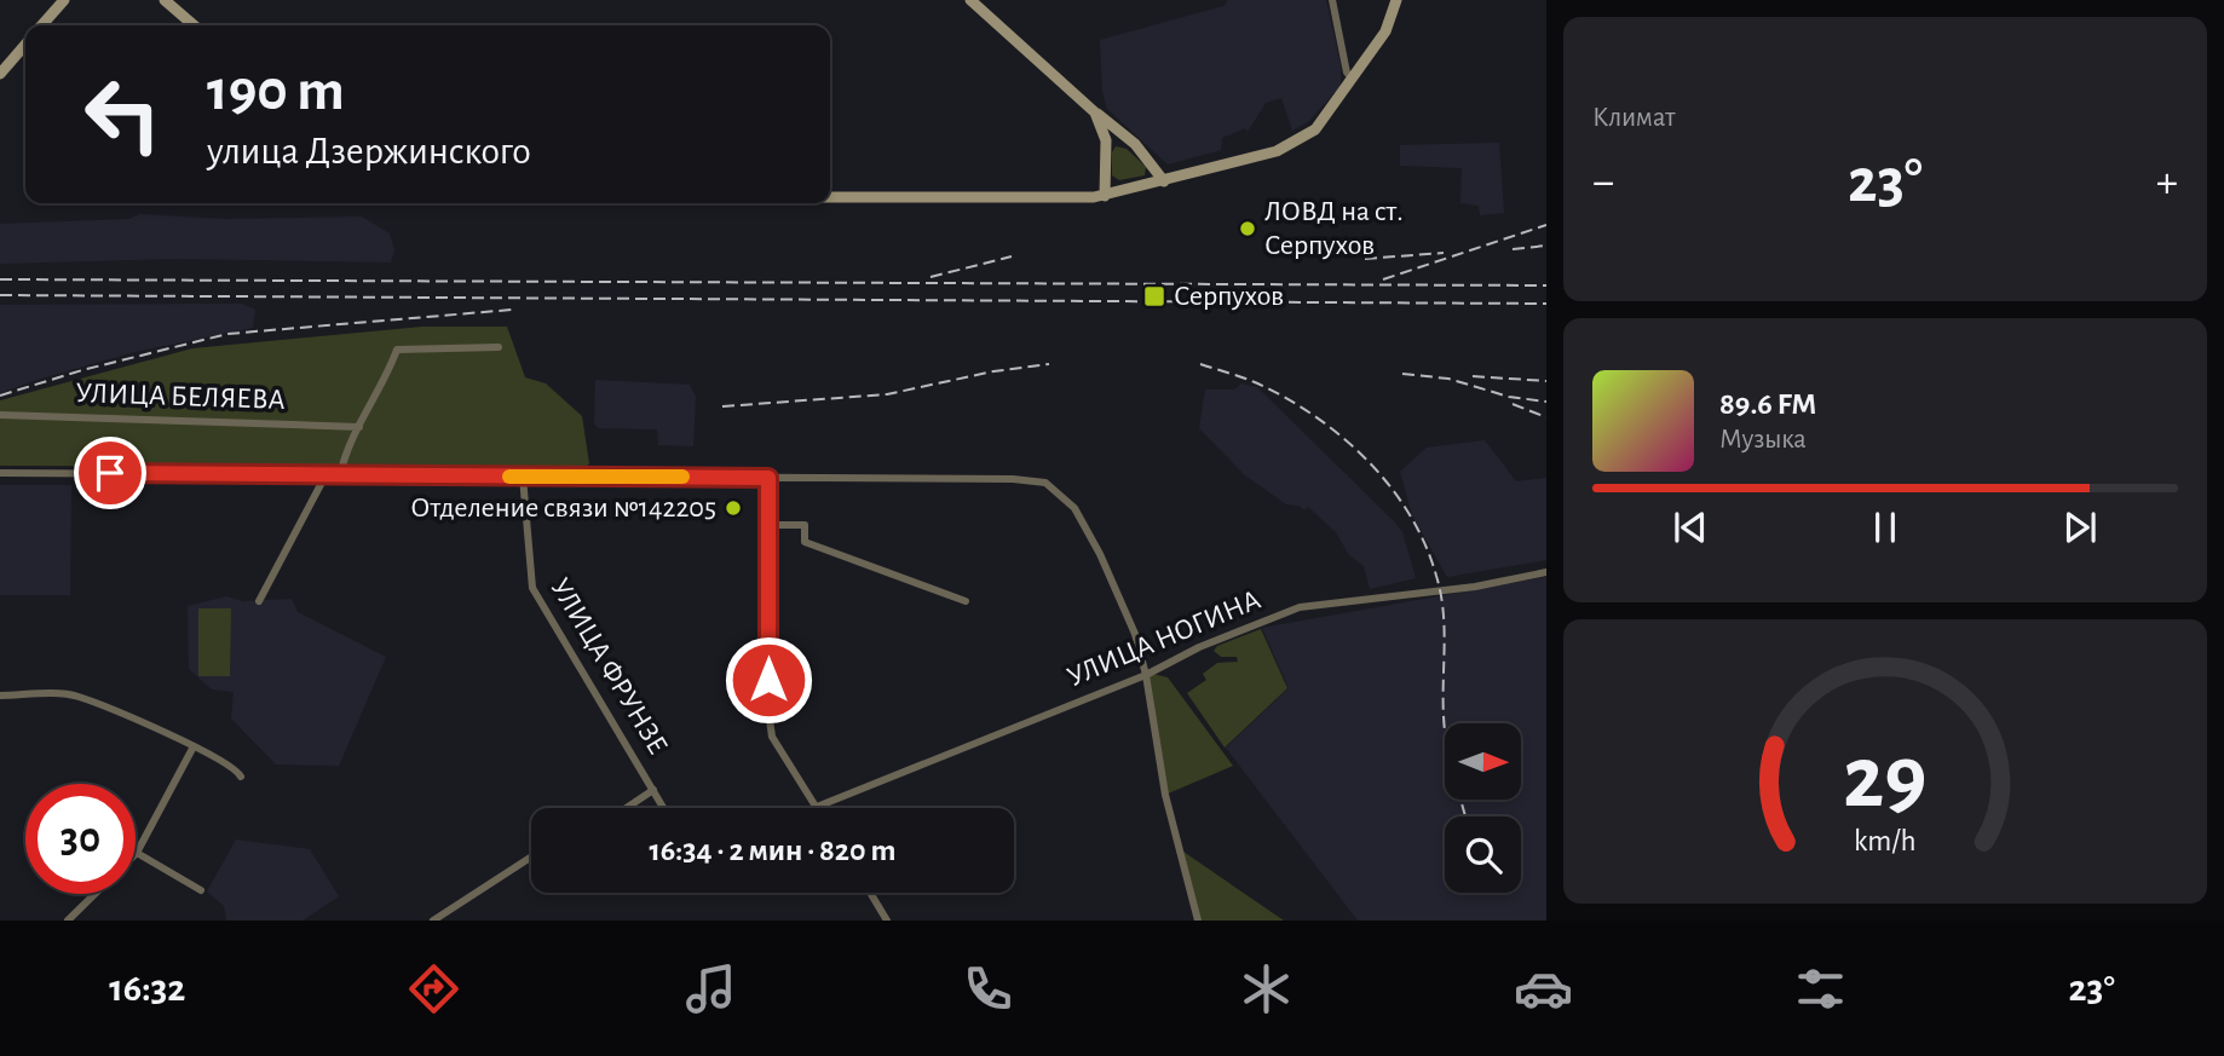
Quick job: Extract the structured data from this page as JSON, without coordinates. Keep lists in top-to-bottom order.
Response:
{
  "streets": {
    "street": ["УЛИЦА БЕЛЯЕВА", "УЛИЦА НОГИНА", "УЛИЦА ФРУНЗЕ"]
  },
  "places": {
    "other": ["ЛОВД на ст. Серпухов", "Отделение связи №142205"],
    "transit": ["Серпухов"]
  },
  "north": "right",
  "page": {
    "tile": "Климат",
    "turn": ["190 m", "улица Дзержинского"],
    "heat": ["−", "23°", "+"],
    "song": ["89.6 FM", "Музыка"],
    "limit": "30",
    "trip": "16:34 · 2 мин · 820 m",
    "tabs": ["16:32", "23°"],
    "gauge": ["29", "km/h"]
  }
}
